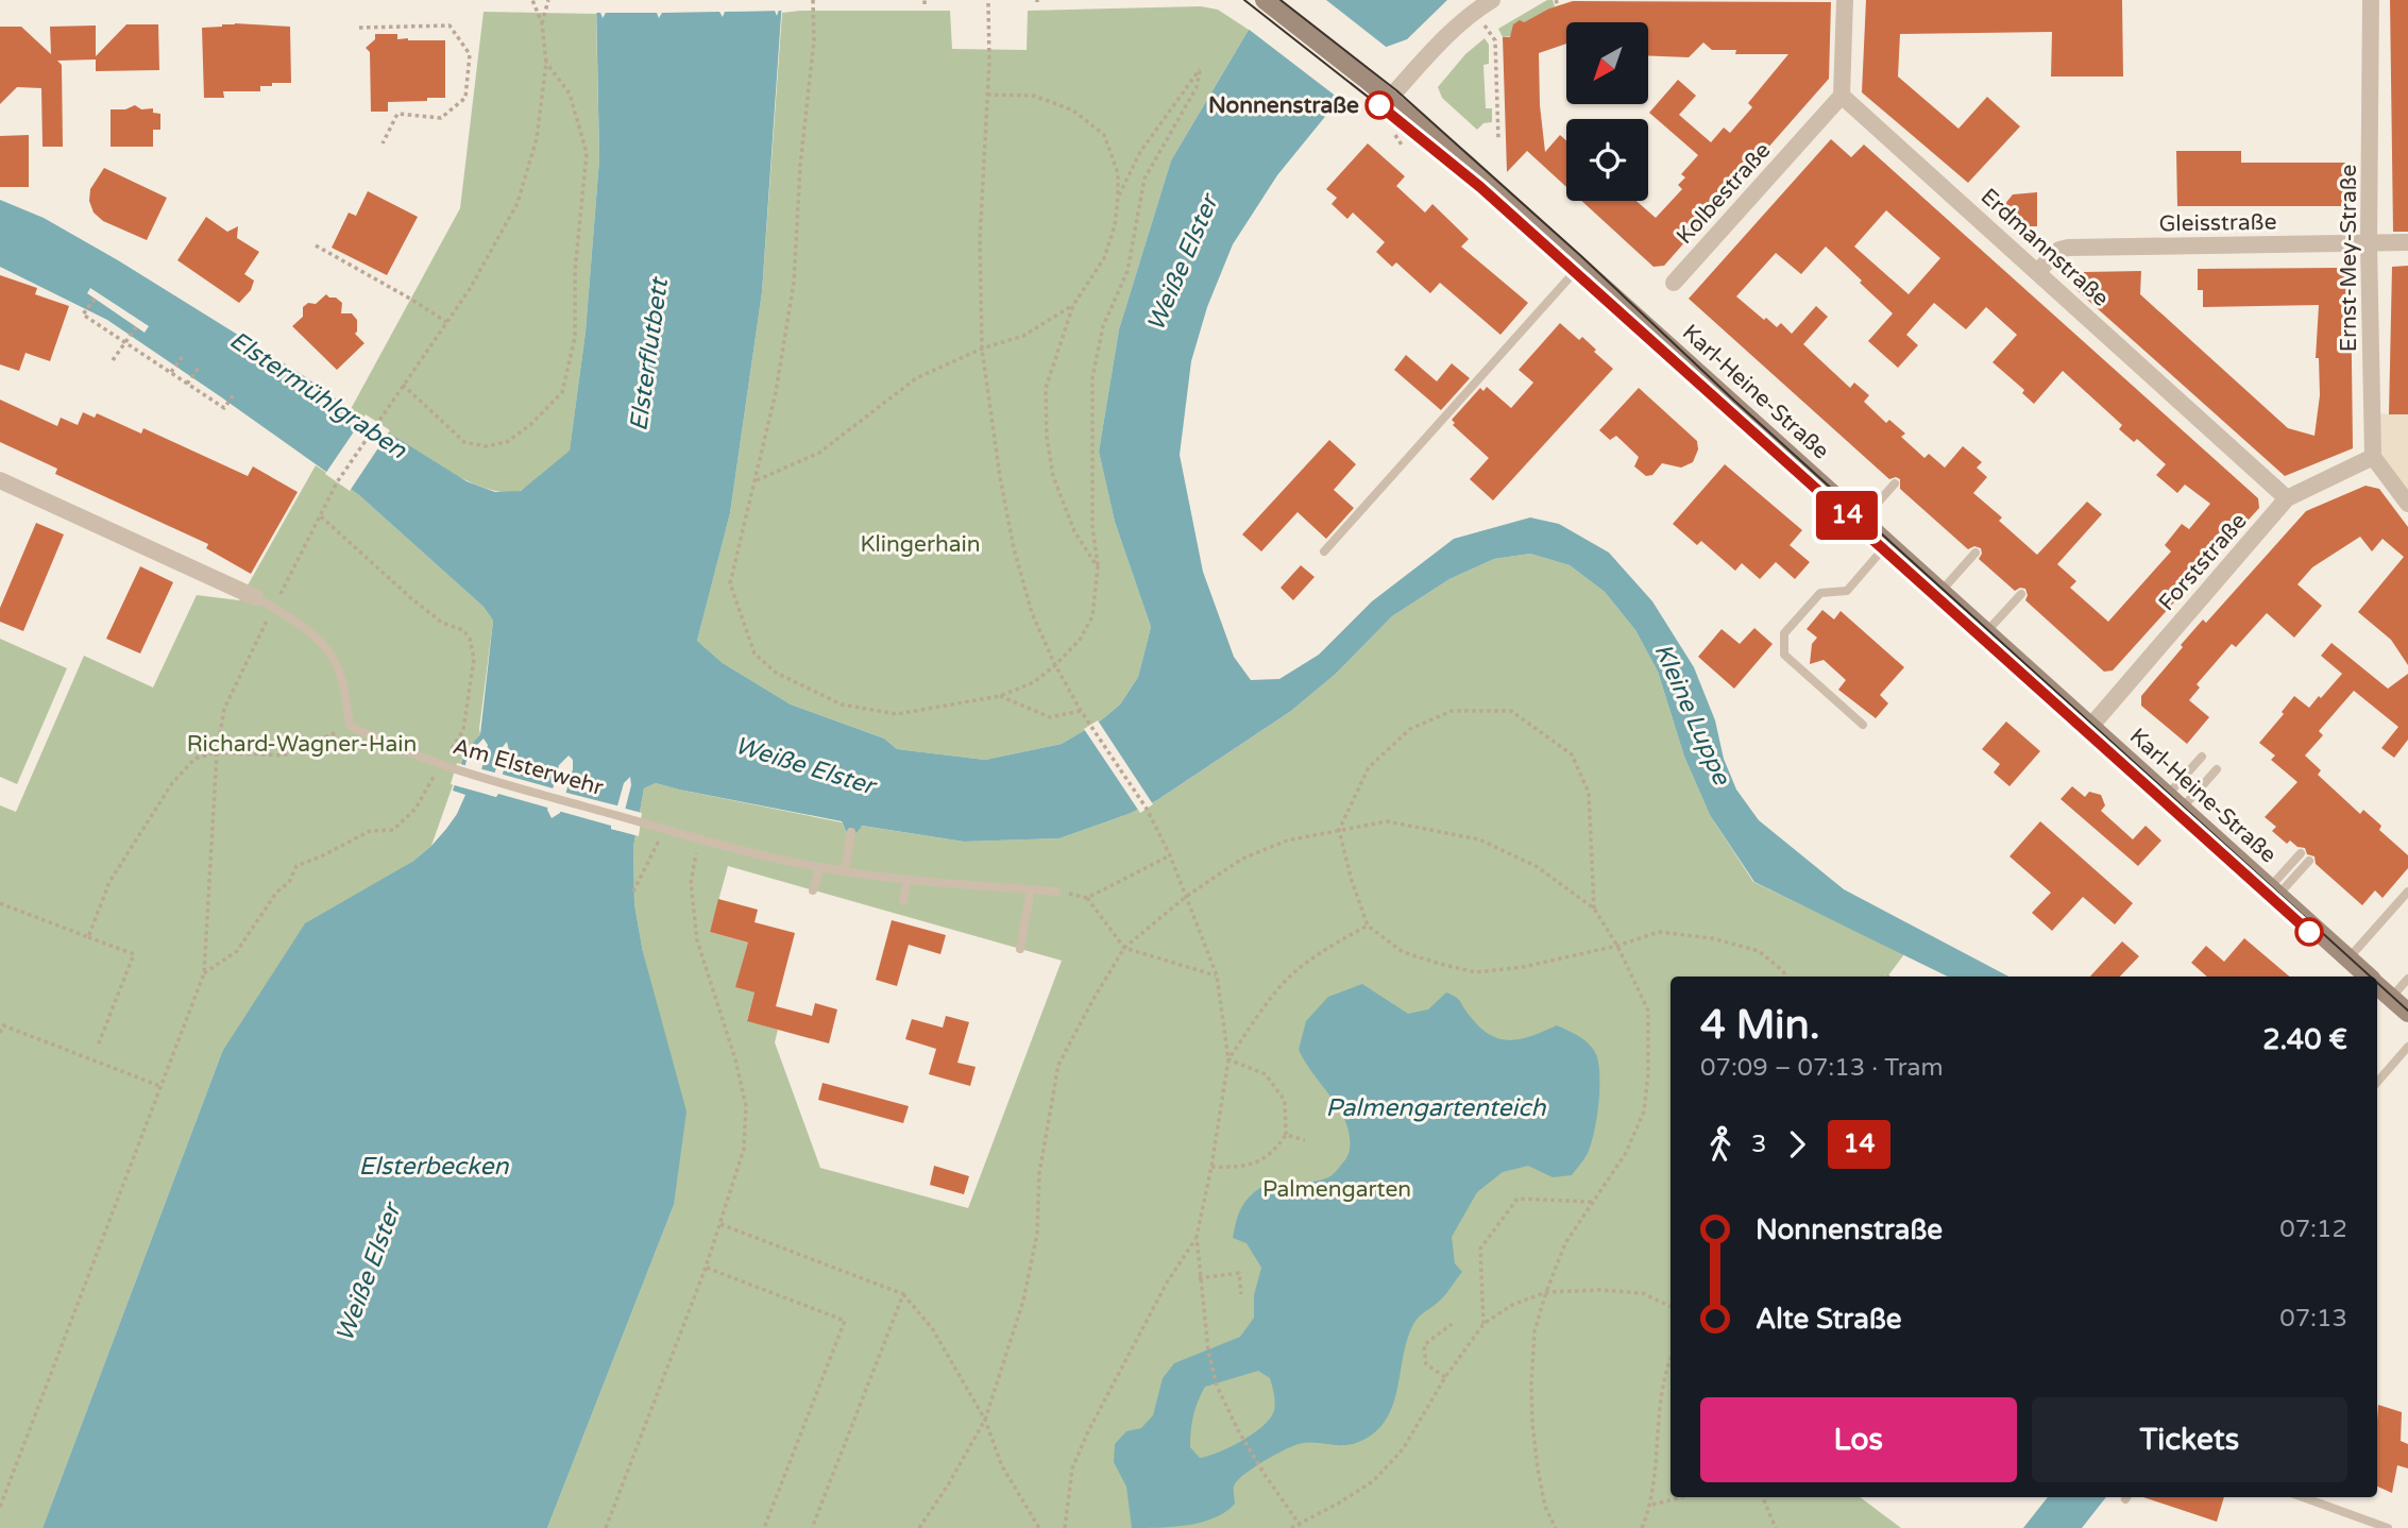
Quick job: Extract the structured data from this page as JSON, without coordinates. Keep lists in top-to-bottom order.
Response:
{
  "streets": {
    "main road": ["Karl-Heine-Straße"],
    "street": [
      "Kolbestraße",
      "Gleisstraße",
      "Erdmannstraße",
      "Ernst-Mey-Straße",
      "Forststraße"
    ],
    "lane": ["Am Elsterwehr"]
  },
  "crossings": [
    ["Kolbestraße", "Erdmannstraße"],
    ["Gleisstraße", "Erdmannstraße"],
    ["Gleisstraße", "Ernst-Mey-Straße"],
    ["Erdmannstraße", "Forststraße"],
    ["Ernst-Mey-Straße", "Forststraße"],
    ["Karl-Heine-Straße", "Forststraße"]
  ],
  "water": [
    "Weiße Elster",
    "Elsterflutbett",
    "Elstermühlgraben",
    "Kleine Luppe",
    "Palmengartenteich",
    "Elsterbecken"
  ],
  "parks": ["Klingerhain", "Richard-Wagner-Hain", "Palmengarten"],
  "places": ["Nonnenstraße"],
  "lines": ["tram line 14"],
  "north": "bottom left",
  "page": {
    "on_map": "14",
    "heading": ["4 Min.", "07:09 – 07:13 · Tram", "2.40 €"],
    "legs": ["3", "14"],
    "list": [
      {
        "name": "Nonnenstraße",
        "value": "07:12"
      },
      {
        "name": "Alte Straße",
        "value": "07:13"
      }
    ],
    "buttons": ["Los", "Tickets"]
  }
}
